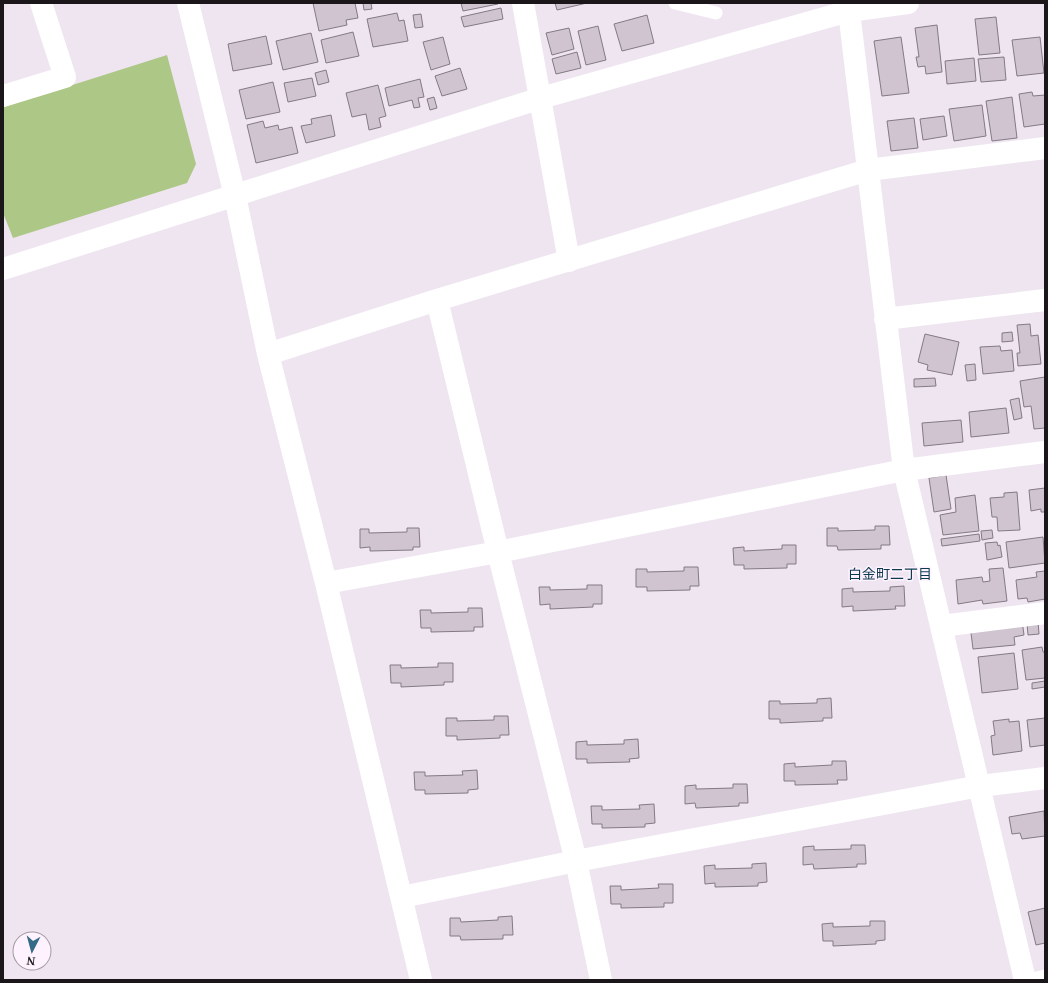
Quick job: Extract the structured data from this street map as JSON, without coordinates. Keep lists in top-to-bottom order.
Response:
{
  "districts": ["白金町二丁目"],
  "north": "bottom"
}
